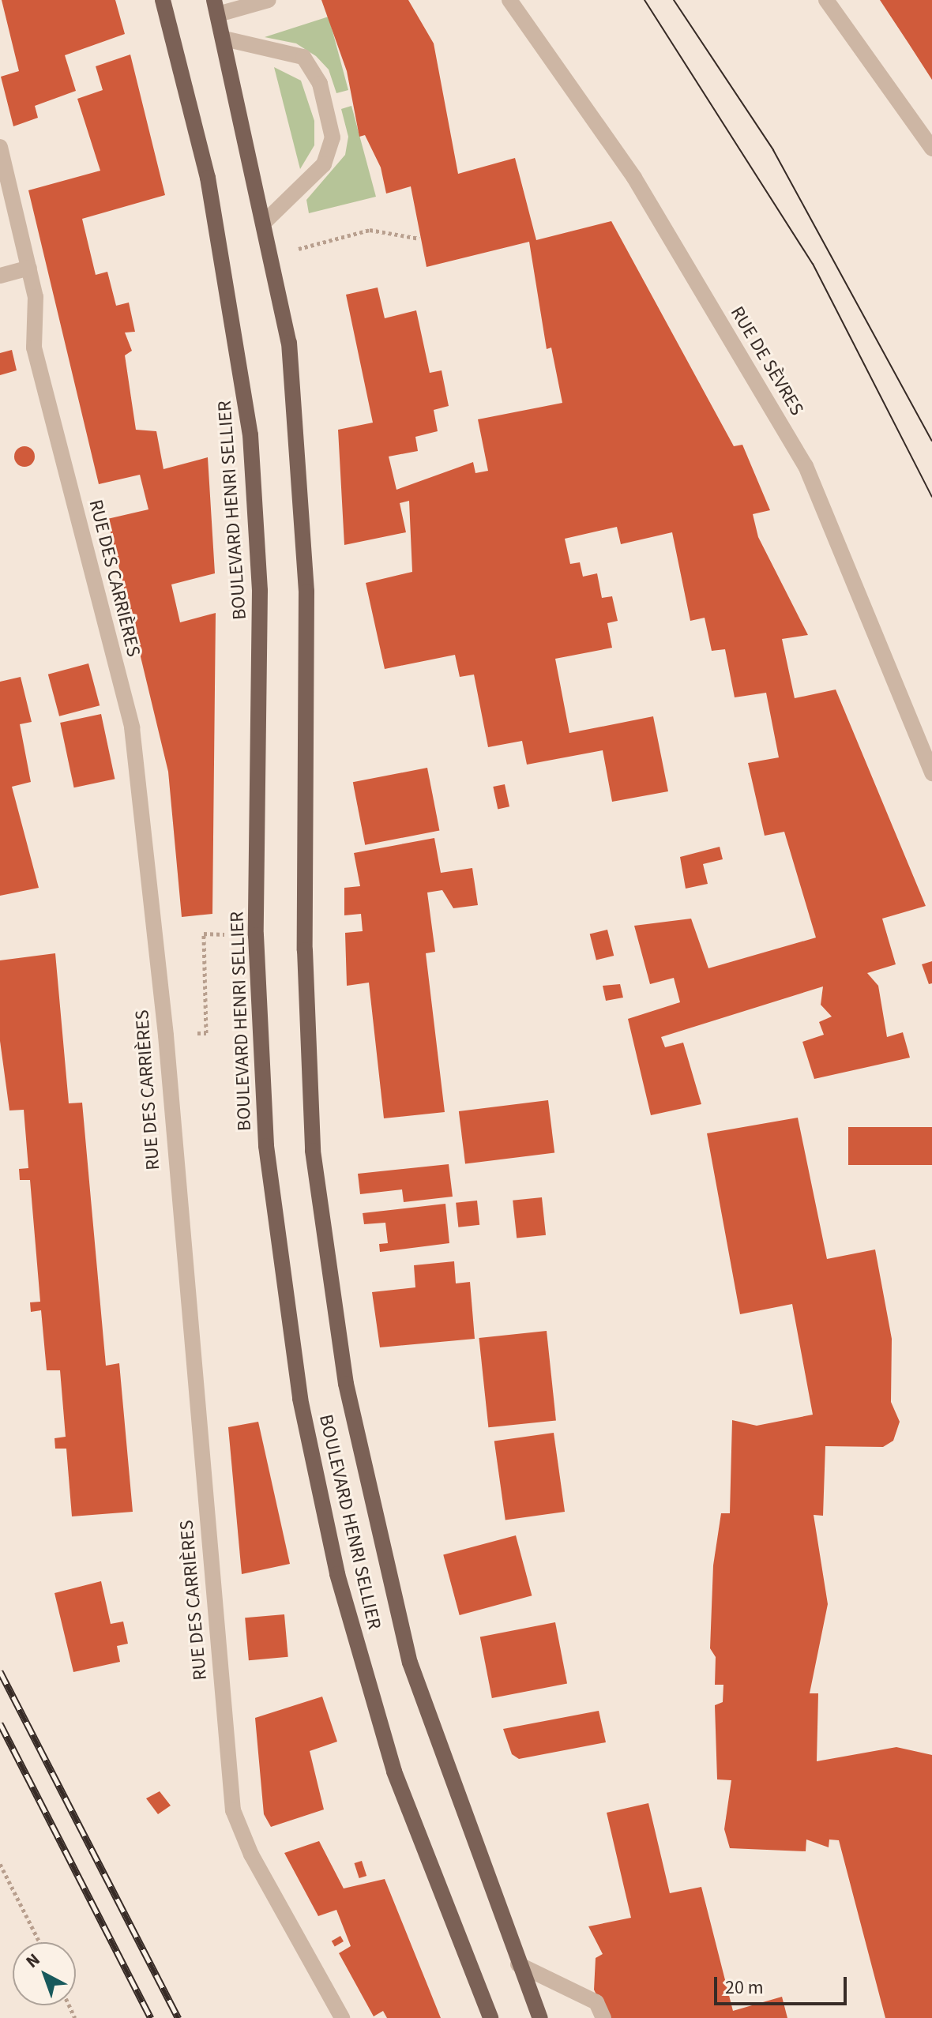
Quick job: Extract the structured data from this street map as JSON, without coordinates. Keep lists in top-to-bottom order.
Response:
{
  "streets": {
    "main road": ["BOULEVARD HENRI SELLIER"],
    "street": ["RUE DE SÈVRES", "RUE DES CARRIÈRES"]
  },
  "scale_bar": "20 m",
  "north": "top left"
}
